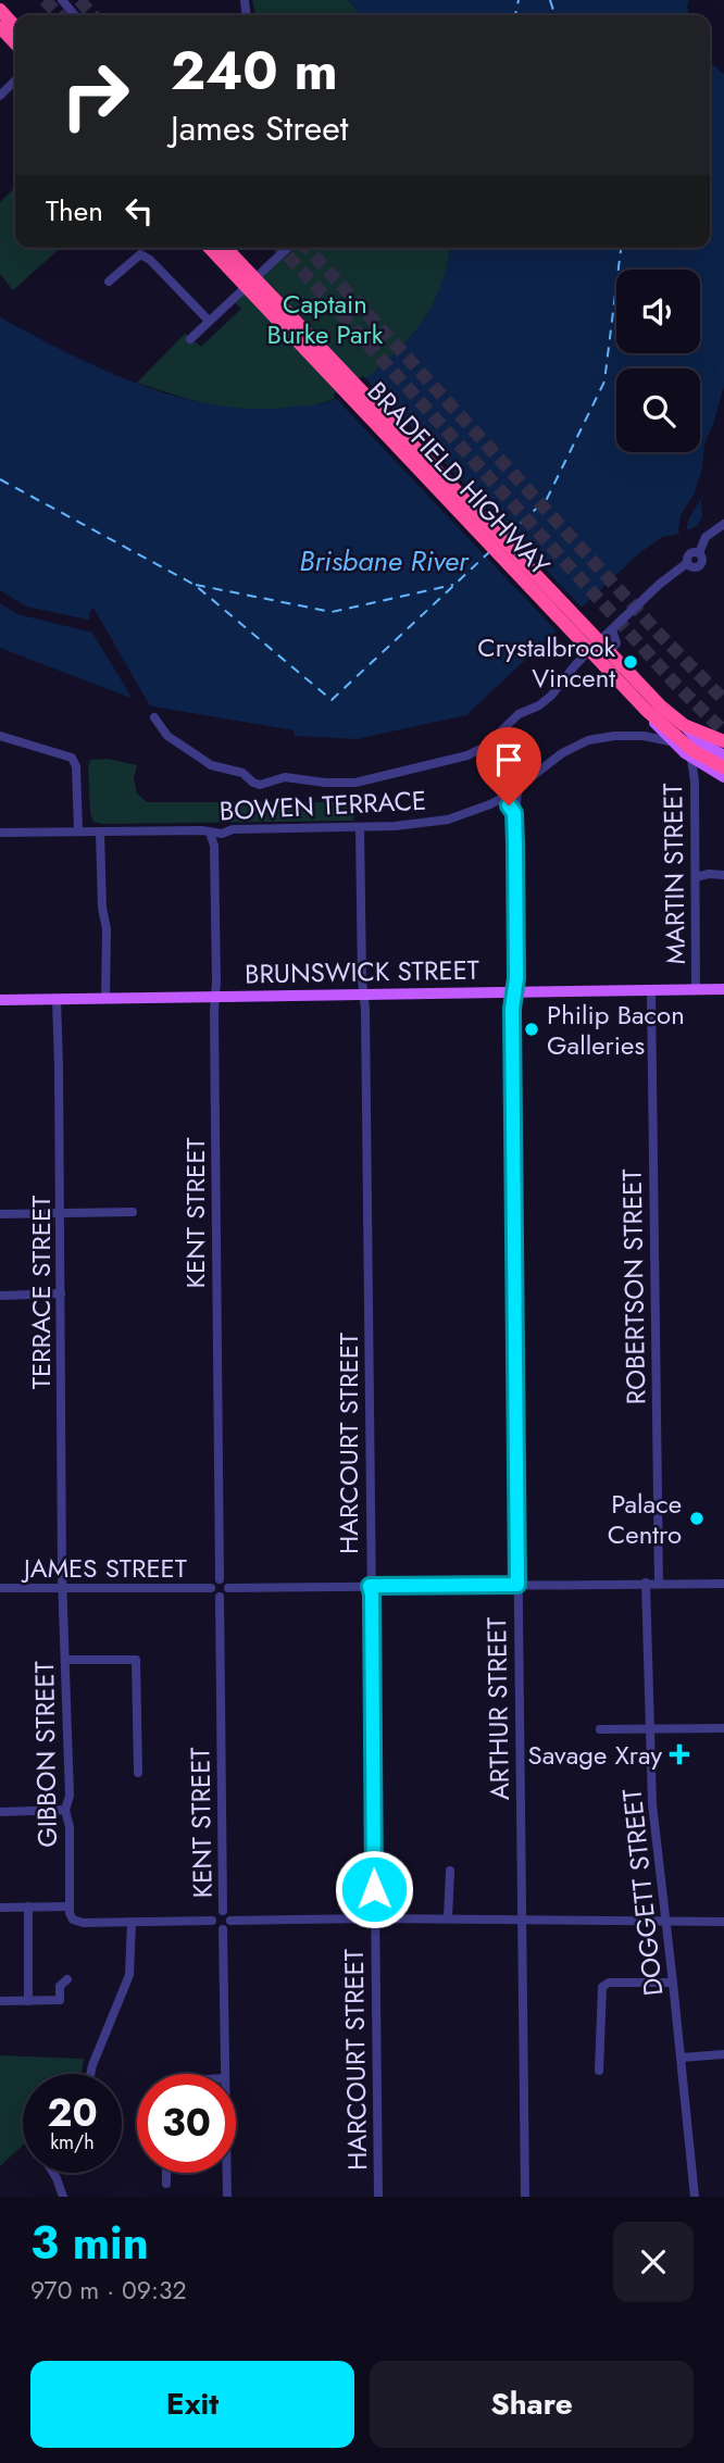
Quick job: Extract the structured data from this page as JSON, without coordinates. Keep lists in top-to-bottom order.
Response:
{
  "streets": {
    "highway": ["BRADFIELD HIGHWAY"],
    "main road": ["BRUNSWICK STREET"],
    "street": [
      "BOWEN TERRACE",
      "MARTIN STREET",
      "KENT STREET",
      "ROBERTSON STREET",
      "TERRACE STREET",
      "HARCOURT STREET",
      "JAMES STREET",
      "ARTHUR STREET",
      "GIBBON STREET",
      "DOGGETT STREET"
    ]
  },
  "crossings": [
    ["BRADFIELD HIGHWAY", "BOWEN TERRACE"],
    ["BOWEN TERRACE", "KENT STREET"],
    ["BOWEN TERRACE", "HARCOURT STREET"],
    ["BOWEN TERRACE", "ARTHUR STREET"],
    ["MARTIN STREET", "BRUNSWICK STREET"],
    ["BRUNSWICK STREET", "KENT STREET"],
    ["BRUNSWICK STREET", "ROBERTSON STREET"],
    ["BRUNSWICK STREET", "TERRACE STREET"],
    ["BRUNSWICK STREET", "HARCOURT STREET"],
    ["BRUNSWICK STREET", "ARTHUR STREET"],
    ["KENT STREET", "JAMES STREET"],
    ["TERRACE STREET", "JAMES STREET"],
    ["TERRACE STREET", "GIBBON STREET"],
    ["JAMES STREET", "GIBBON STREET"]
  ],
  "water": ["Brisbane River"],
  "parks": ["Captain Burke Park"],
  "places": {
    "other": ["Crystalbrook Vincent", "Philip Bacon Galleries", "Palace Centro"],
    "health": ["Savage Xray"]
  },
  "page": {
    "turn": ["240 m", "James Street"],
    "then": "Then",
    "speed": "20 km/h",
    "limit": "30",
    "heading": ["3 min", "970 m · 09:32"],
    "buttons": ["Exit", "Share"]
  }
}
